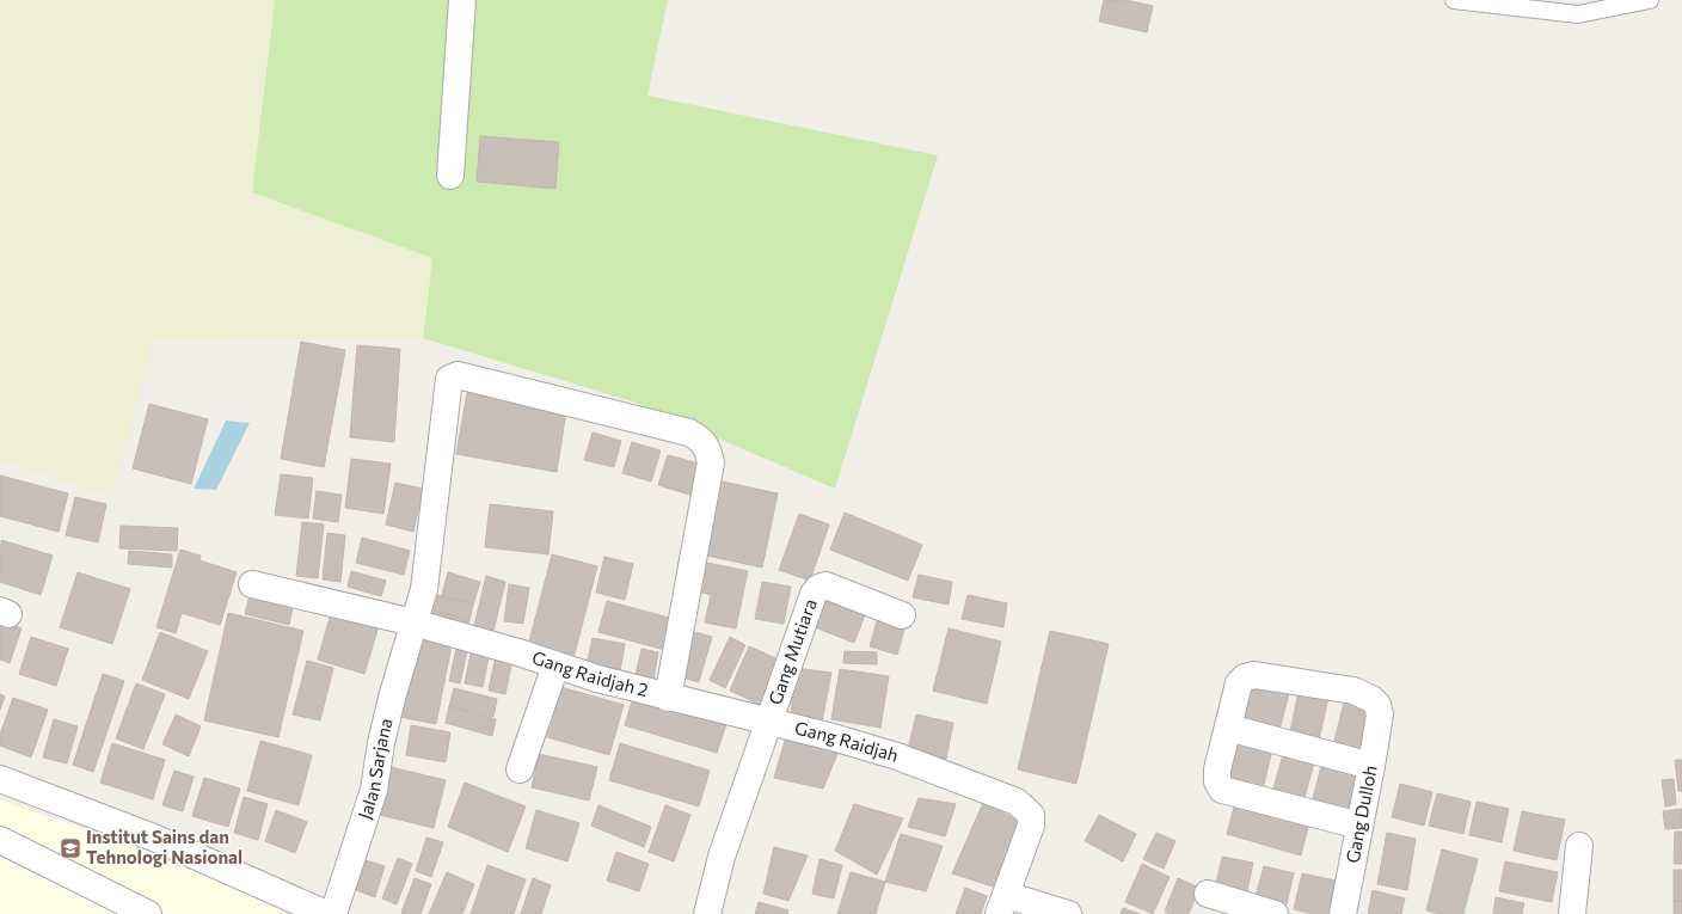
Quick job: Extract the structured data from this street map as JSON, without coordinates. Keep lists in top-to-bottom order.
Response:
{
  "streets": {
    "street": [
      "Gang Mutiara",
      "Gang Raidjah 2",
      "Gang Raidjah",
      "Jalan Sarjana",
      "Gang Dulloh"
    ]
  },
  "crossings": [
    ["Gang Mutiara", "Gang Raidjah 2"],
    ["Gang Mutiara", "Gang Raidjah"],
    ["Gang Raidjah 2", "Gang Raidjah"],
    ["Gang Raidjah 2", "Jalan Sarjana"]
  ],
  "places": {
    "school or university": ["Institut Sains dan Tehnologi Nasional"]
  }
}
